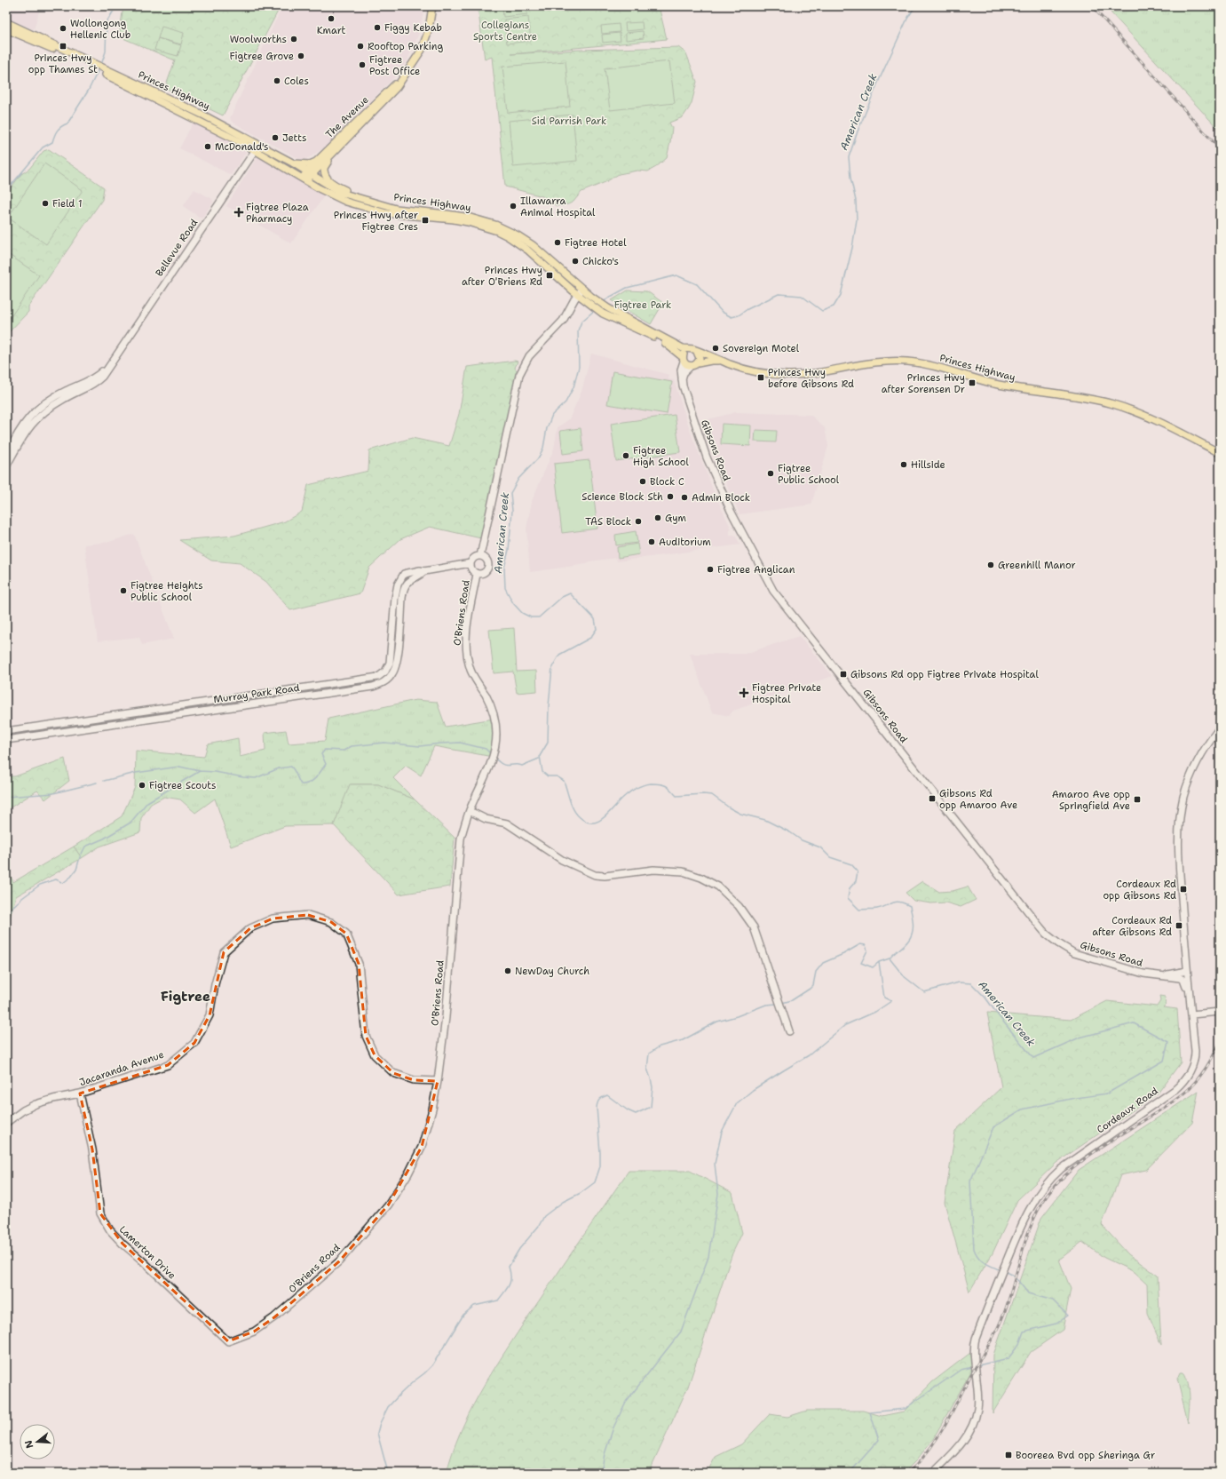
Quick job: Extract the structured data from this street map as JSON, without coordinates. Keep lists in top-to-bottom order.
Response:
{
  "streets": {
    "main road": ["Princes Highway", "The Avenue"],
    "street": [
      "Bellevue Road",
      "Gibsons Road",
      "O'Briens Road",
      "Murray Park Road",
      "Jacaranda Avenue",
      "Cordeaux Road",
      "Lamerton Drive"
    ]
  },
  "crossings": [
    ["Princes Highway", "The Avenue"],
    ["Princes Highway", "Bellevue Road"],
    ["Princes Highway", "Gibsons Road"],
    ["Gibsons Road", "Cordeaux Road"],
    ["O'Briens Road", "Jacaranda Avenue"],
    ["O'Briens Road", "Lamerton Drive"],
    ["Jacaranda Avenue", "Lamerton Drive"]
  ],
  "districts": ["Figtree"],
  "water": ["American Creek"],
  "parks": ["Collegians Sports Centre", "Sid Parrish Park", "Figtree Park"],
  "places": {
    "other": [
      "Kmart",
      "Figgy Kebab",
      "Wollongong Hellenic Club",
      "Woolworths",
      "Rooftop Parking",
      "Figtree Grove",
      "Figtree Post Office",
      "Coles",
      "Jetts",
      "McDonald's",
      "Field 1",
      "Illawarra Animal Hospital",
      "Figtree Hotel",
      "Chicko's",
      "Sovereign Motel",
      "Figtree High School",
      "Hillside",
      "Figtree Public School",
      "Block C",
      "Science Block Sth",
      "Admin Block",
      "Gym",
      "TAS Block",
      "Auditorium",
      "Greenhill Manor",
      "Figtree Anglican",
      "Figtree Heights Public School",
      "Figtree Scouts",
      "NewDay Church"
    ],
    "transit": [
      "Princes Hwy opp Thames St",
      "Princes Hwy after Figtree Cres",
      "Princes Hwy after O'Briens Rd",
      "Princes Hwy before Gibsons Rd",
      "Princes Hwy after Sorensen Dr",
      "Gibsons Rd opp Figtree Private Hospital",
      "Gibsons Rd opp Amaroo Ave",
      "Amaroo Ave opp Springfield Ave",
      "Cordeaux Rd opp Gibsons Rd",
      "Cordeaux Rd after Gibsons Rd",
      "Booreea Bvd opp Sheringa Gr"
    ],
    "health": ["Figtree Plaza Pharmacy", "Figtree Private Hospital"]
  },
  "north": "left"
}
